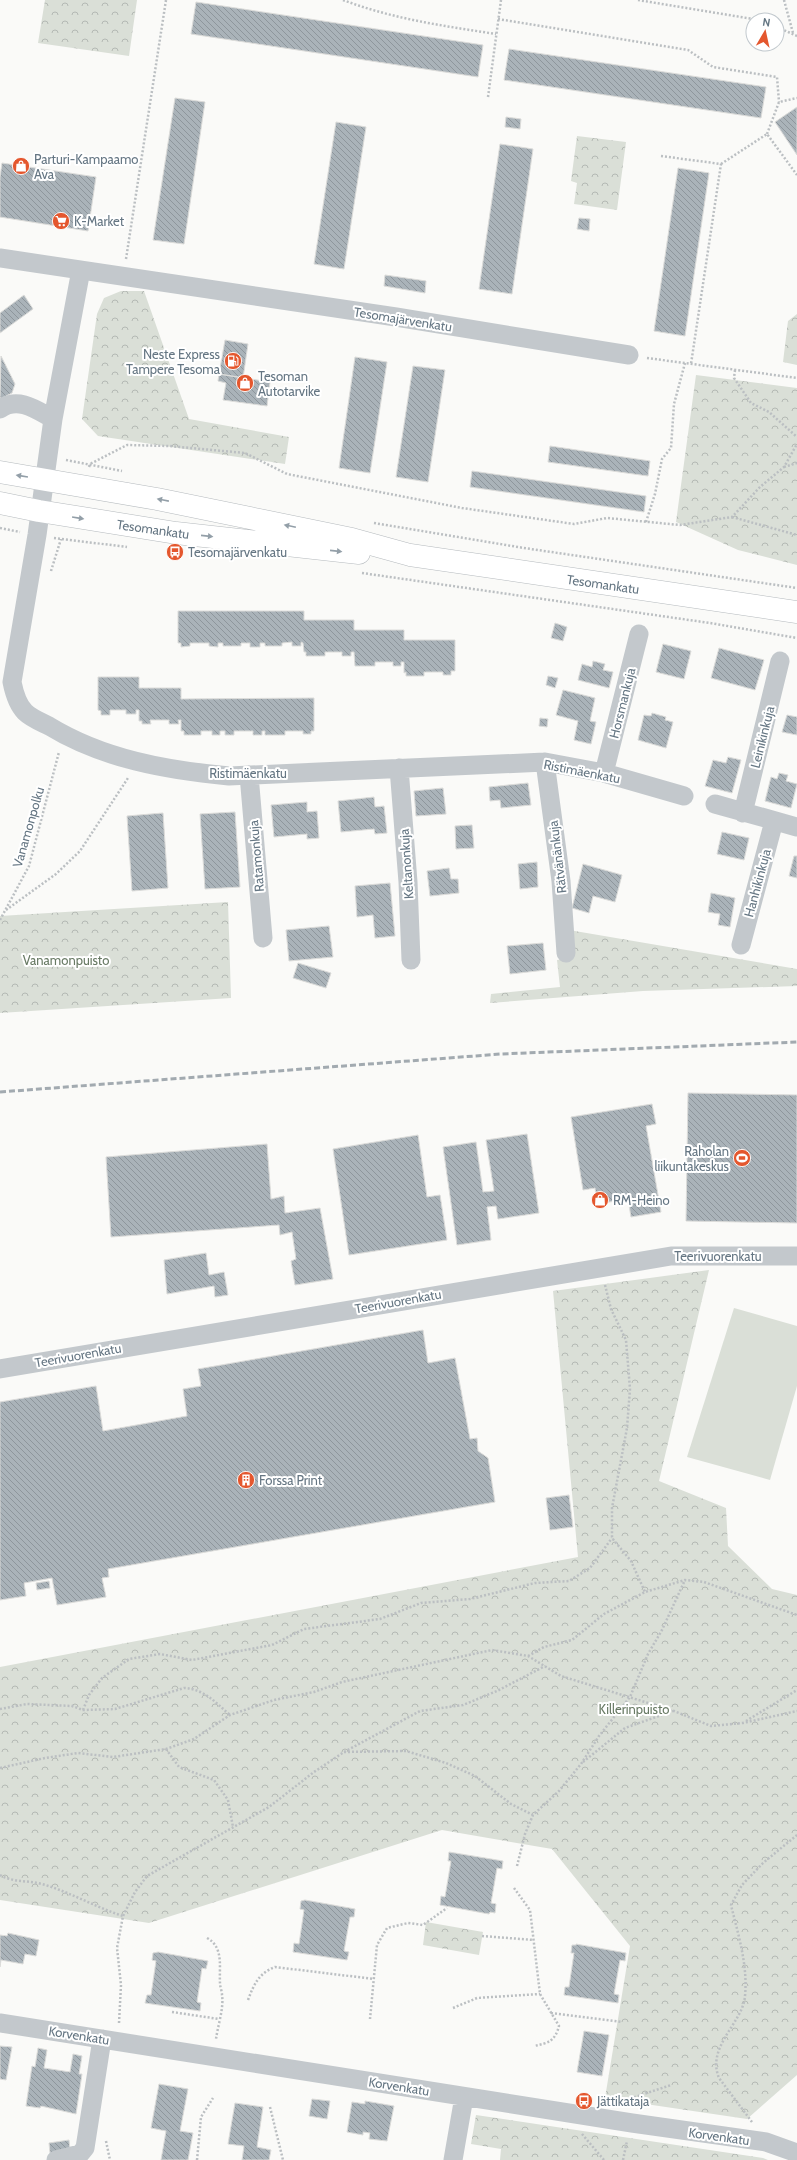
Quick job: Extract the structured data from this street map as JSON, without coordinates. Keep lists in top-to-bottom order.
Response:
{
  "streets": {
    "main road": ["Tesomankatu"],
    "street": [
      "Tesomajärvenkatu",
      "Horsmankuja",
      "Leinikinkuja",
      "Ristimäenkatu",
      "Ratamonkuja",
      "Rätvänänkuja",
      "Keltanonkuja",
      "Hanhikinkuja",
      "Teerivuorenkatu",
      "Korvenkatu"
    ],
    "path": ["Vanamonpolku"]
  },
  "crossings": [
    ["Tesomankatu", "Ristimäenkatu"],
    ["Horsmankuja", "Ristimäenkatu"],
    ["Ristimäenkatu", "Vanamonpolku"],
    ["Ristimäenkatu", "Ratamonkuja"],
    ["Ristimäenkatu", "Rätvänänkuja"],
    ["Ristimäenkatu", "Keltanonkuja"]
  ],
  "parks": ["Vanamonpuisto", "Killerinpuisto"],
  "places": {
    "shop": ["Parturi-Kampaamo Ava", "Tesoman Autotarvike", "RM-Heino"],
    "supermarket": ["K-Market"],
    "fuel station": ["Neste Express Tampere Tesoma"],
    "bus stop": ["Tesomajärvenkatu", "Jättikataja"],
    "sports": ["Raholan liikuntakeskus"],
    "building": ["Forssa Print"]
  },
  "north": "top"
}
